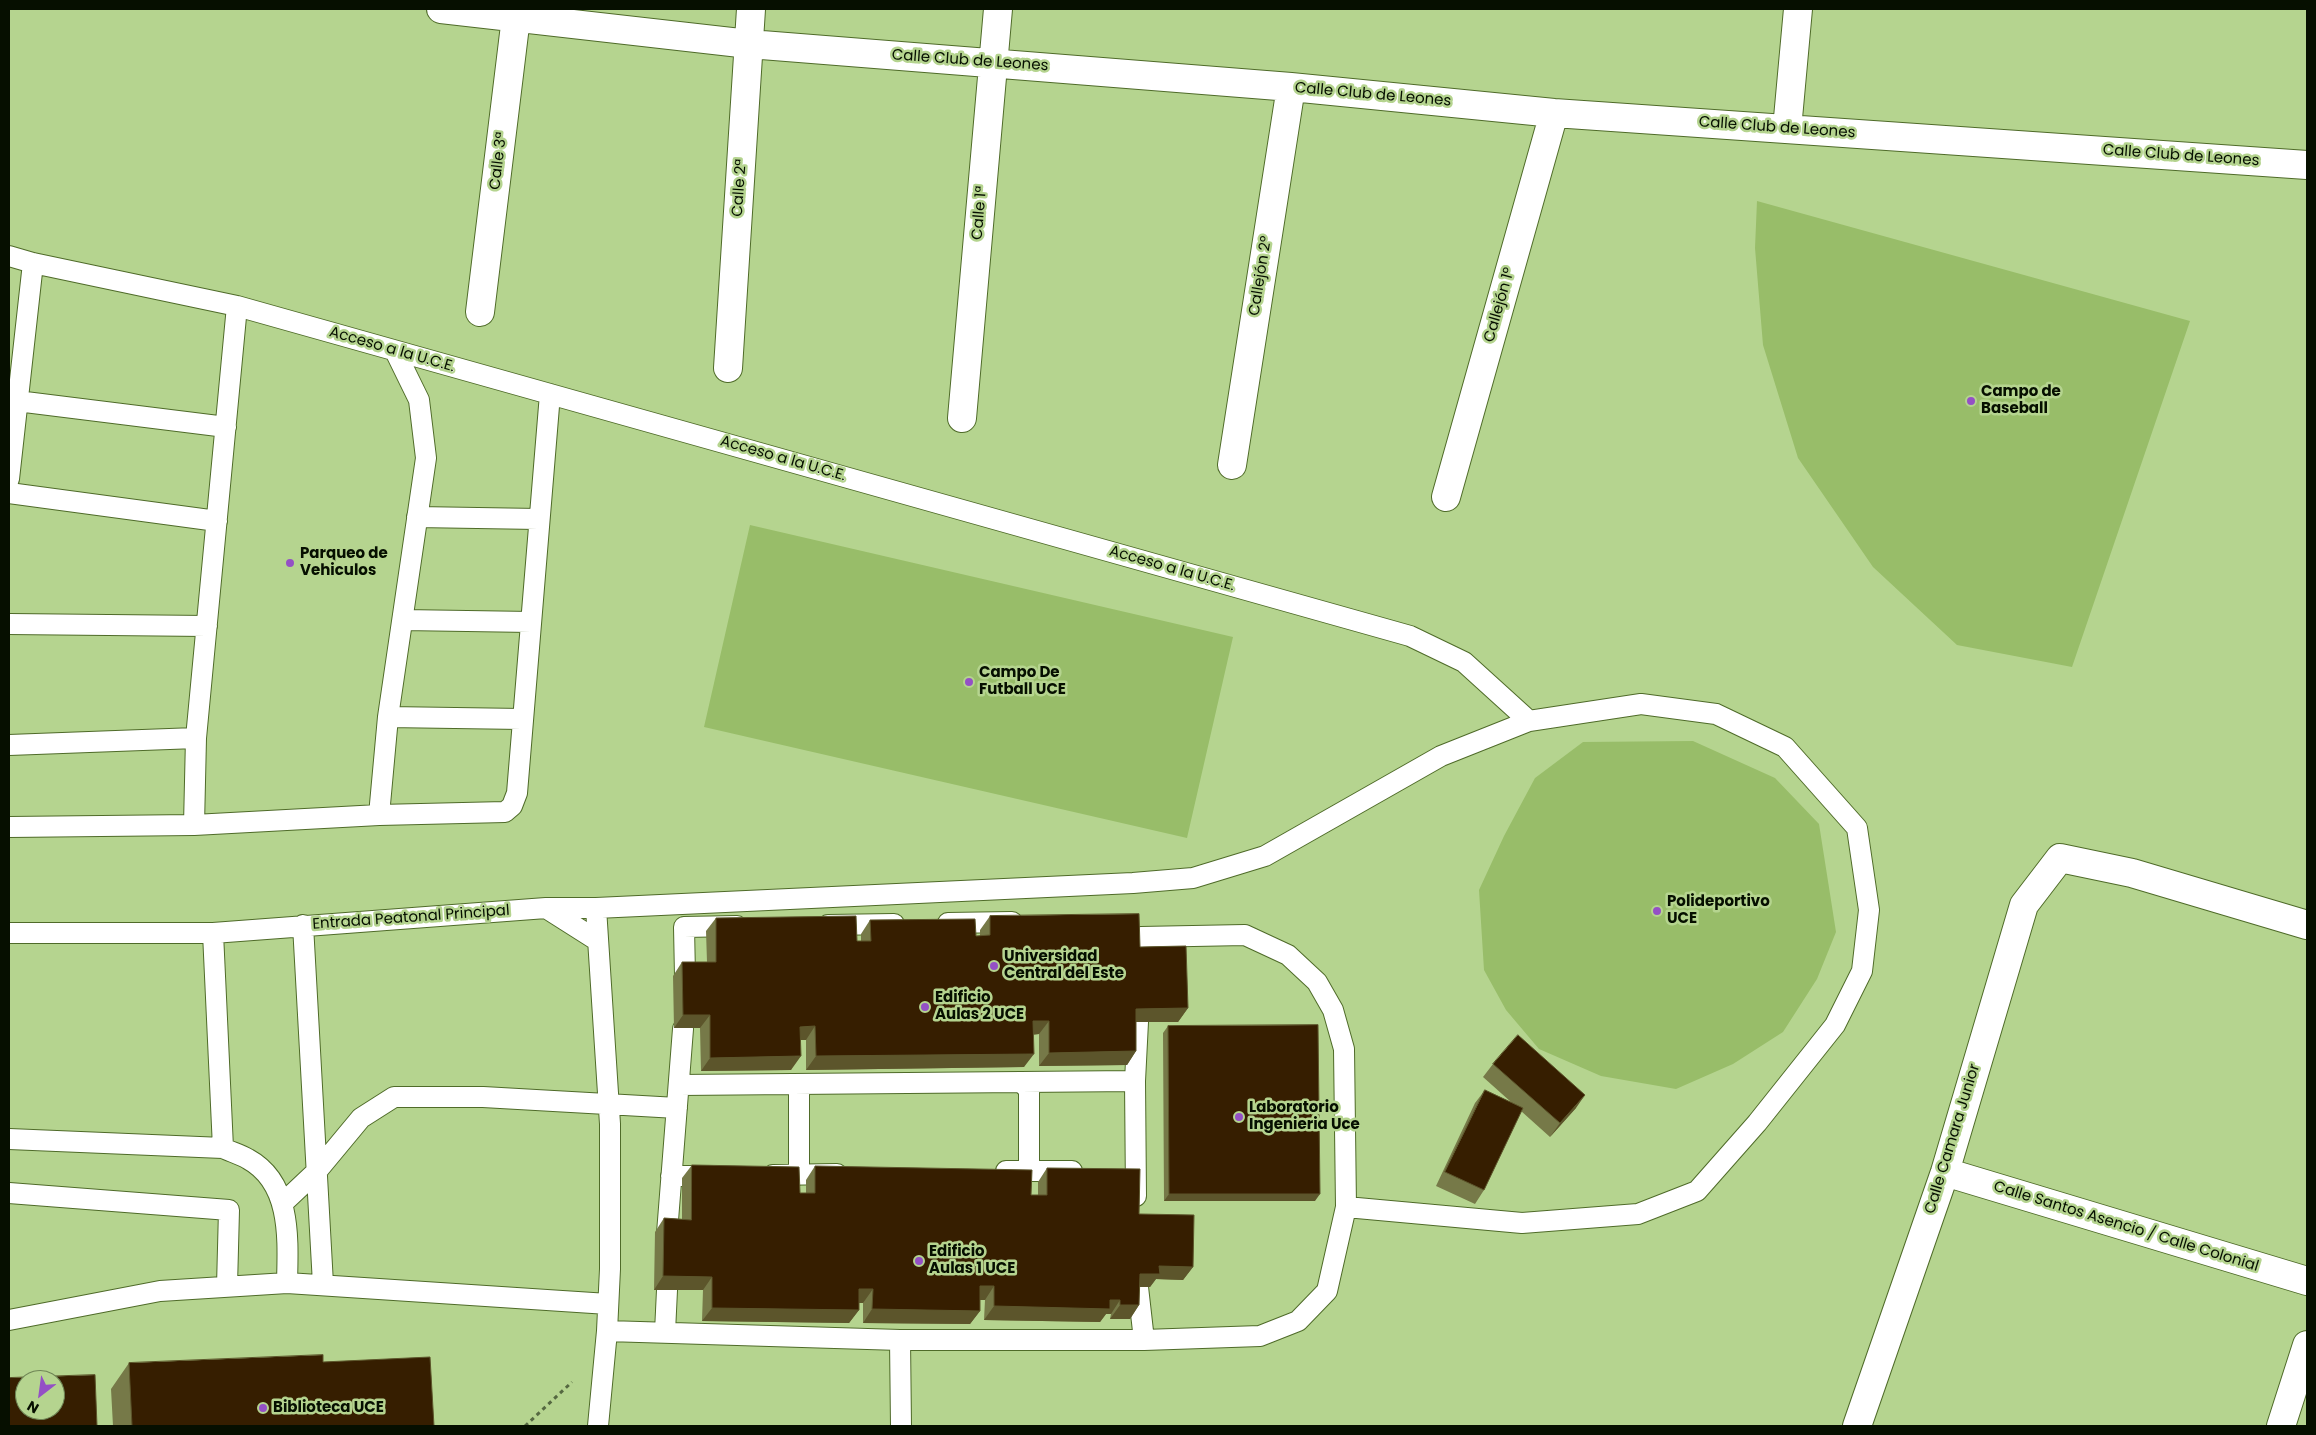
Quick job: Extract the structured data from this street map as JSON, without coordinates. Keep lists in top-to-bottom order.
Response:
{
  "streets": {
    "street": [
      "Calle Club de Leones",
      "Calle 3ª",
      "Calle 2ª",
      "Calle 1ª",
      "Callejón 2º",
      "Callejón 1º",
      "Calle Camara Junior",
      "Calle Santos Asencio / Calle Colonial"
    ],
    "lane": ["Acceso a la U.C.E.", "Entrada Peatonal Principal"]
  },
  "crossings": [
    ["Calle Club de Leones", "Calle 3ª"],
    ["Calle Club de Leones", "Calle 2ª"],
    ["Calle Club de Leones", "Calle 1ª"],
    ["Calle Club de Leones", "Callejón 2º"],
    ["Calle Club de Leones", "Callejón 1º"],
    ["Acceso a la U.C.E.", "Entrada Peatonal Principal"],
    ["Calle Camara Junior", "Calle Santos Asencio / Calle Colonial"]
  ],
  "places": [
    "Campo de Baseball",
    "Parqueo de Vehiculos",
    "Campo De Futball UCE",
    "Polideportivo UCE",
    "Universidad Central del Este",
    "Edificio Aulas 2 UCE",
    "Laboratorio Ingenieria Uce",
    "Edificio Aulas 1 UCE",
    "Biblioteca UCE"
  ],
  "north": "bottom left"
}
